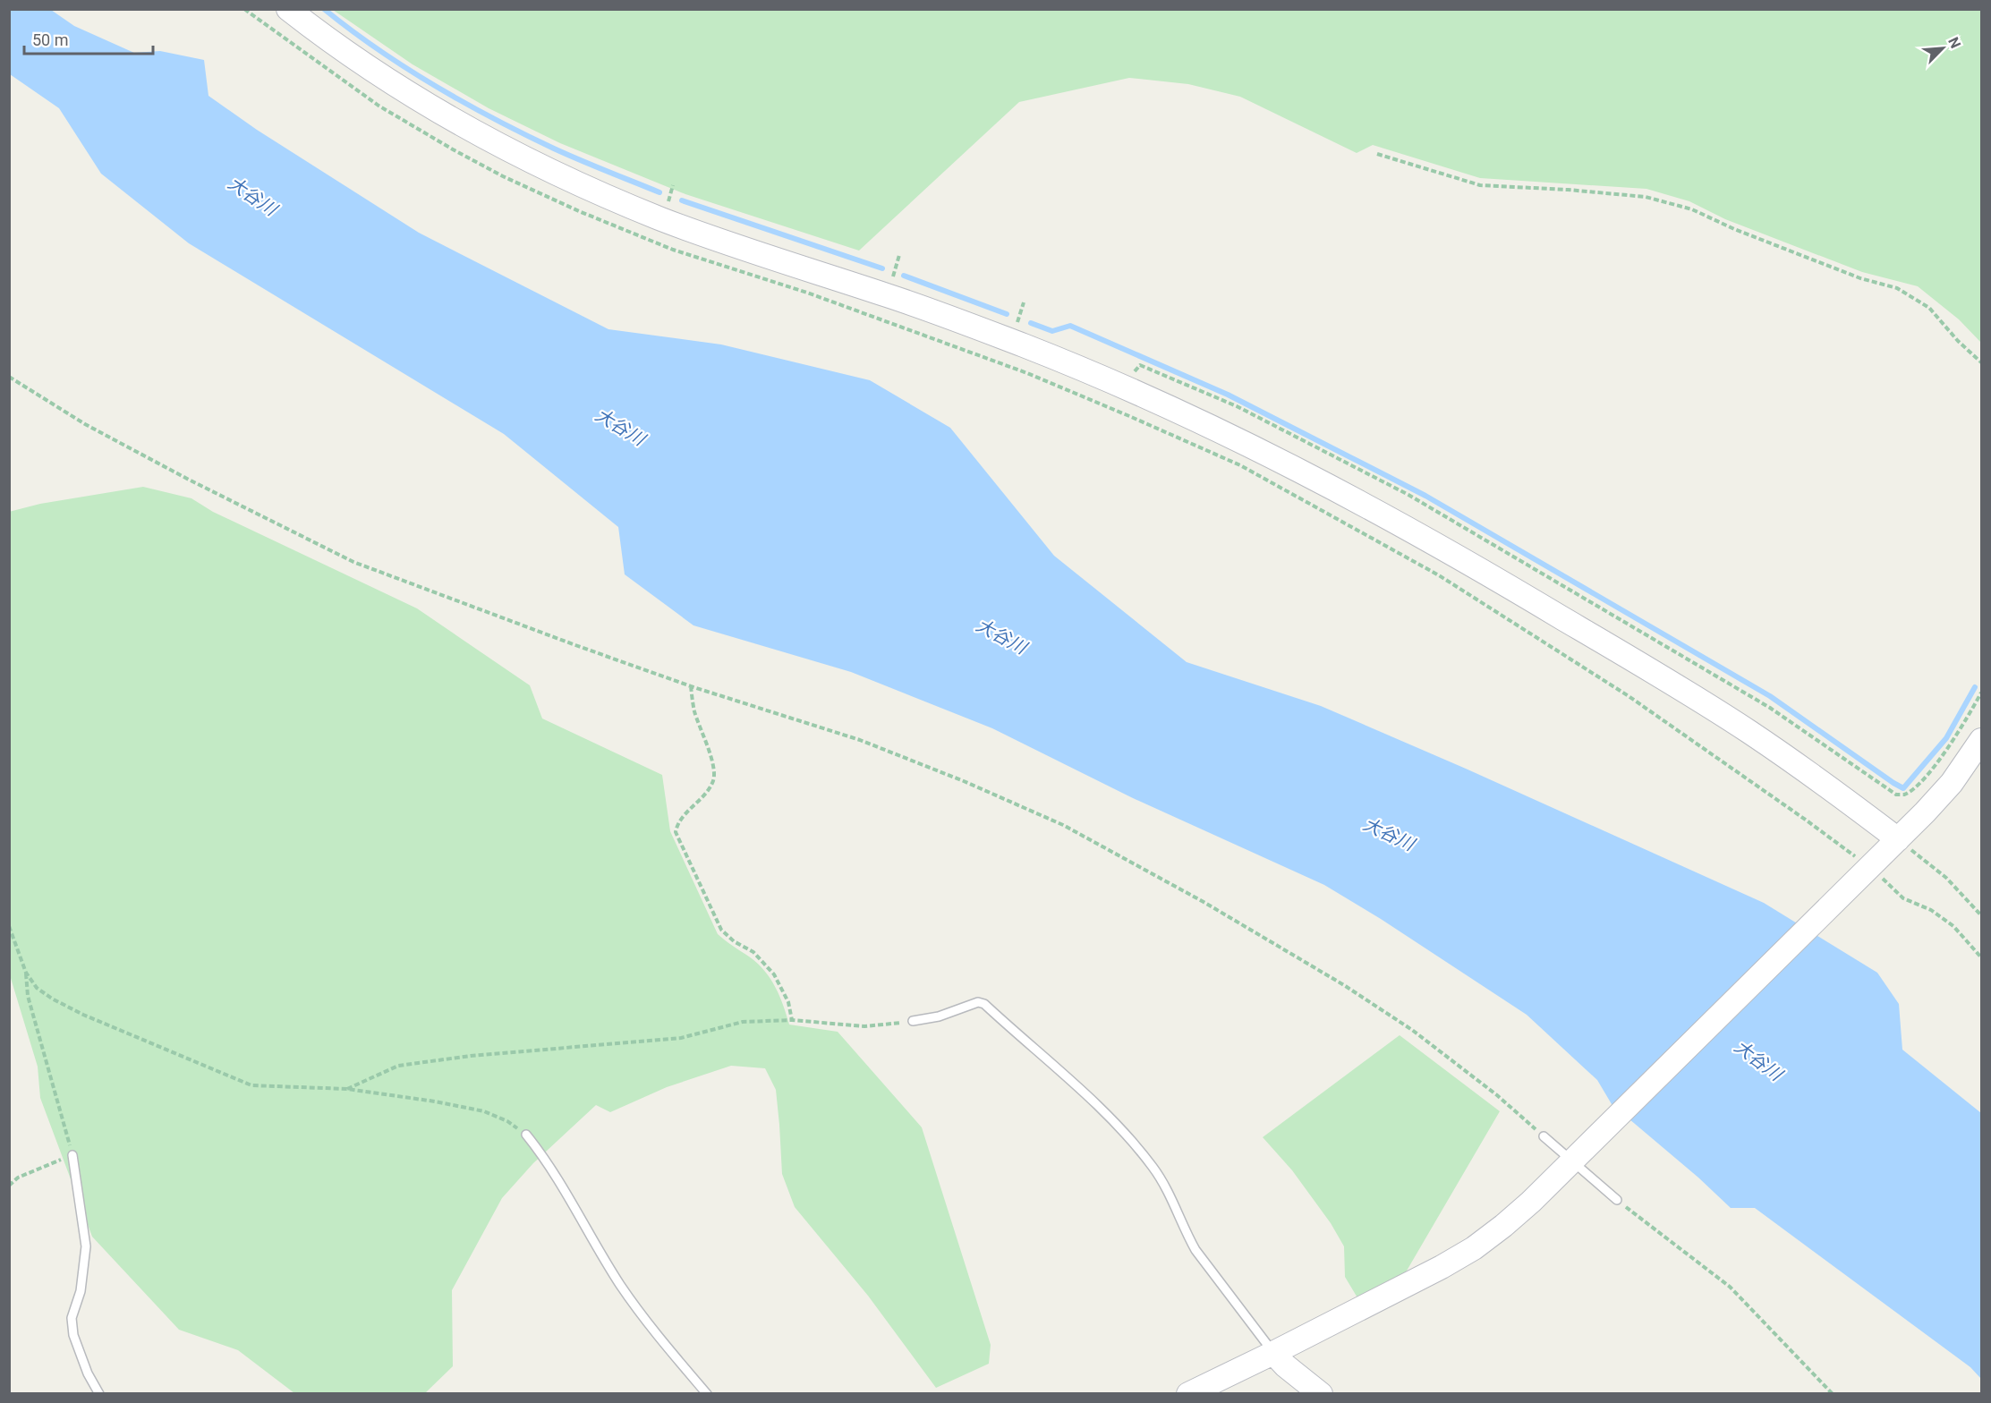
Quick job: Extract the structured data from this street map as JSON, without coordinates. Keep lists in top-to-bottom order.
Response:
{
  "water": ["大谷川"],
  "scale_bar": "50 m",
  "north": "top right"
}
